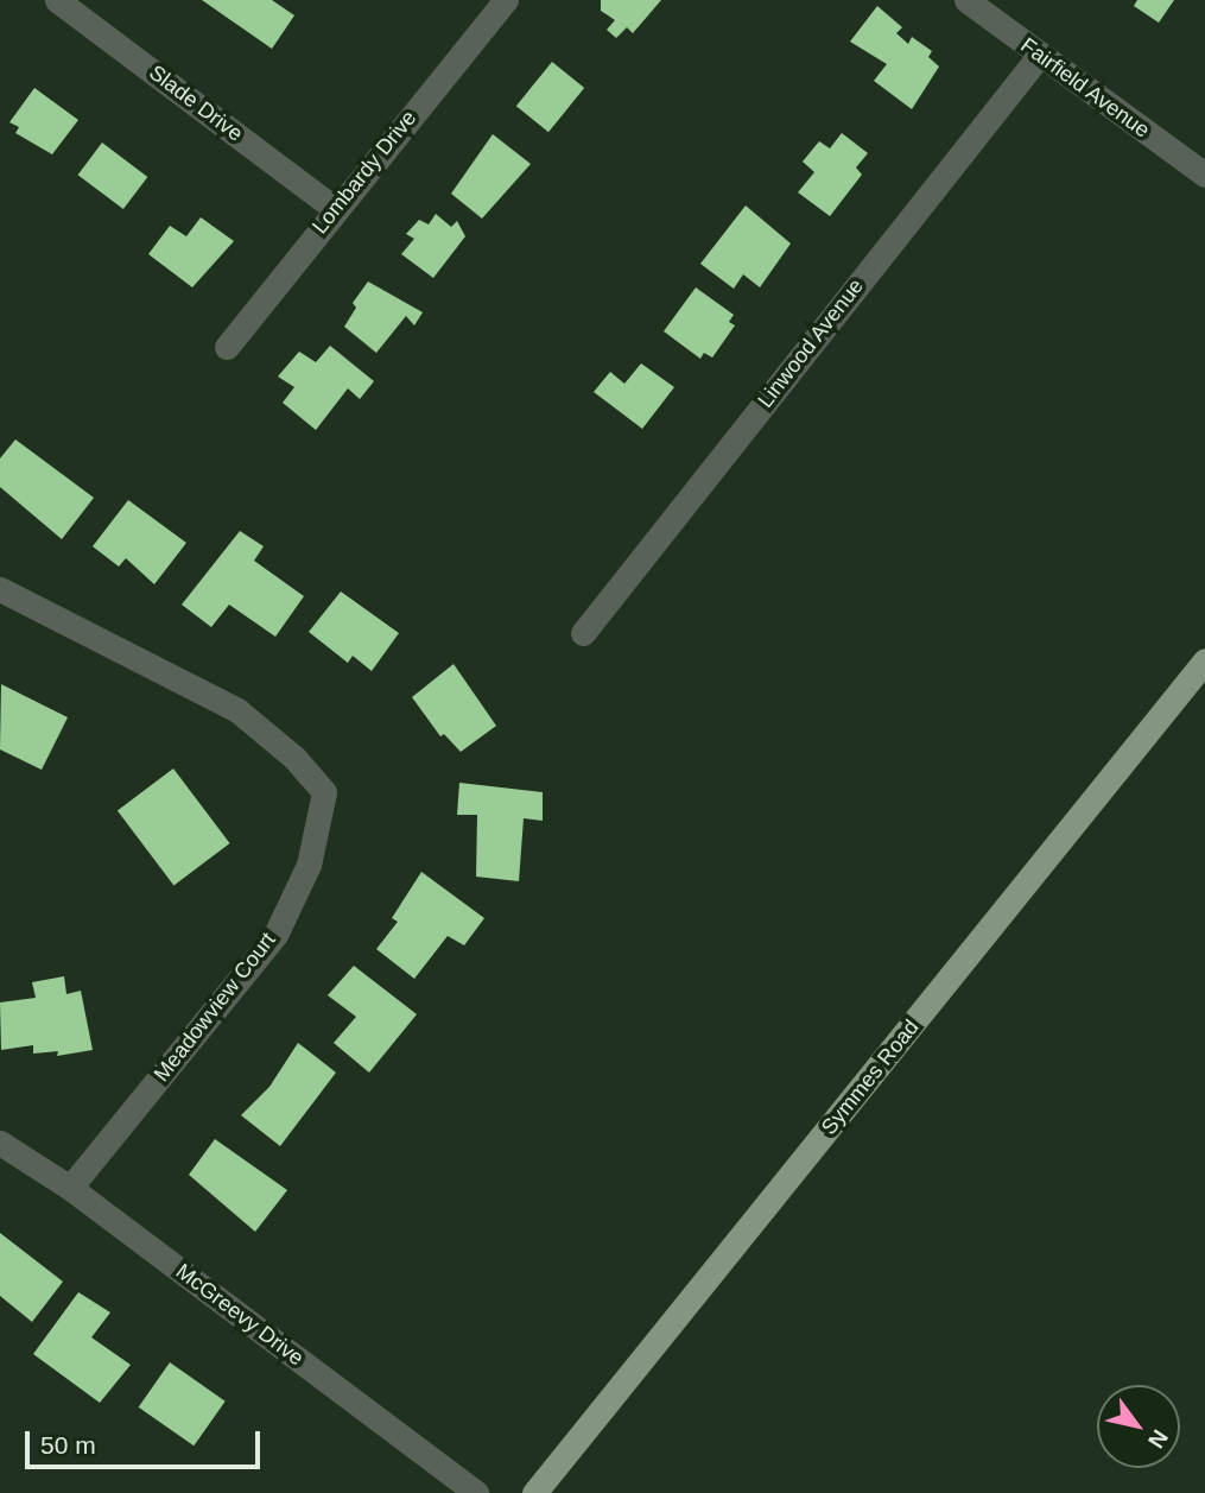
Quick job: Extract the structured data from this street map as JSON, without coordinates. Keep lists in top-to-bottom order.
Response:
{
  "streets": {
    "main road": ["Symmes Road"],
    "street": [
      "Fairfield Avenue",
      "Slade Drive",
      "Lombardy Drive",
      "Linwood Avenue",
      "Meadowview Court",
      "McGreevy Drive"
    ]
  },
  "crossings": [
    ["Fairfield Avenue", "Linwood Avenue"],
    ["Slade Drive", "Lombardy Drive"],
    ["Meadowview Court", "McGreevy Drive"]
  ],
  "scale_bar": "50 m",
  "north": "bottom right"
}
